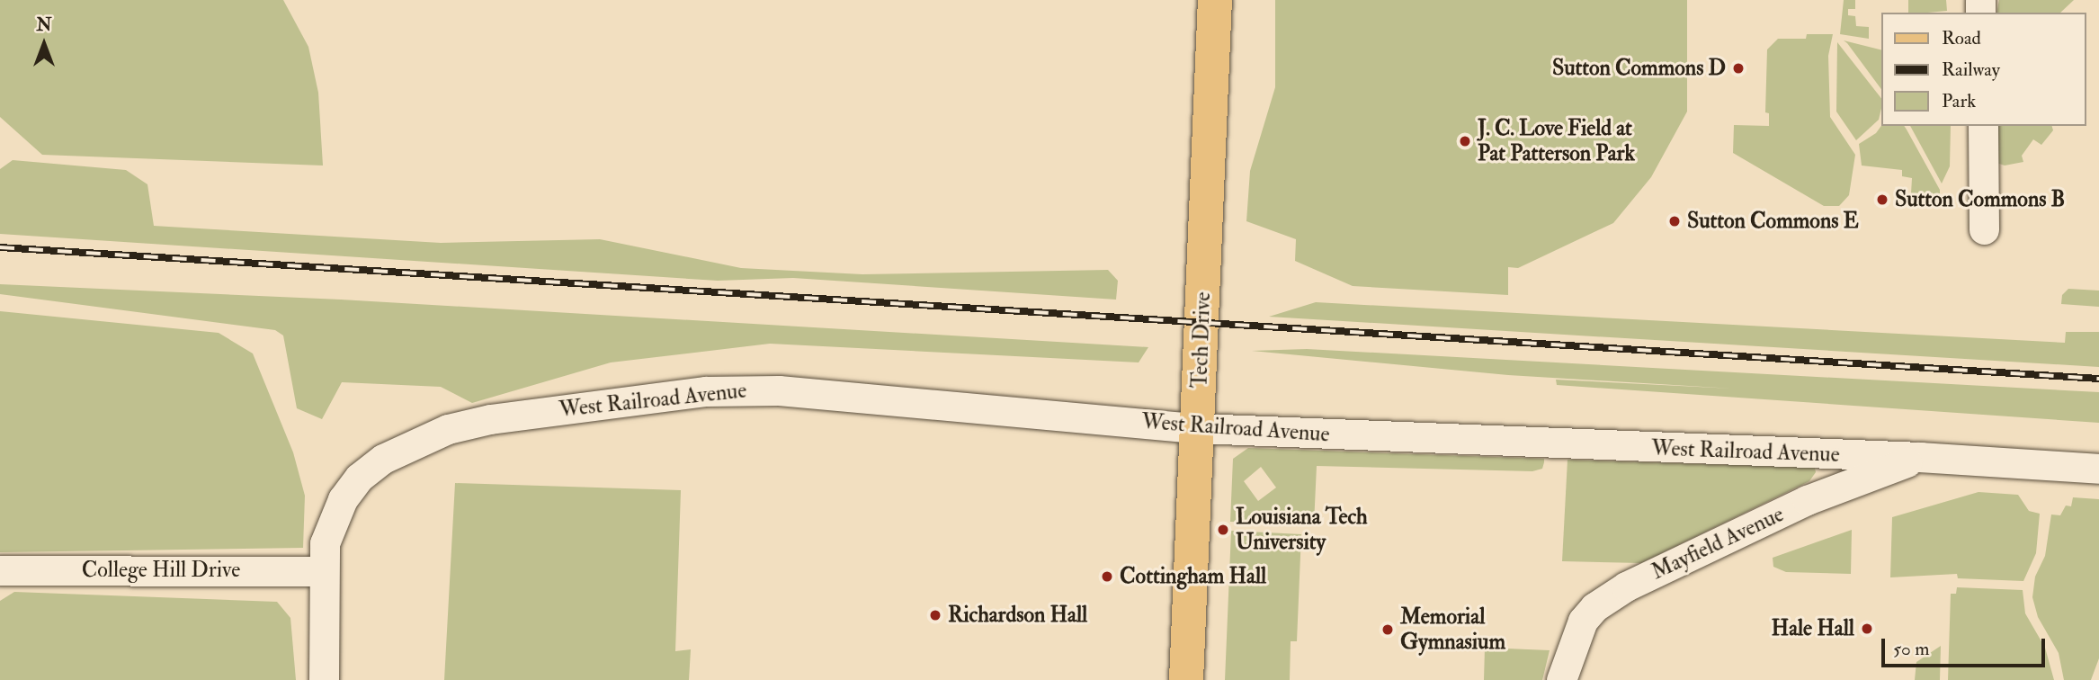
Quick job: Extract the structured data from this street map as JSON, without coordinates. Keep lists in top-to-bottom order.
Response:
{
  "streets": {
    "main road": ["Tech Drive"],
    "street": ["West Railroad Avenue", "Mayfield Avenue", "College Hill Drive"]
  },
  "crossings": [
    ["Tech Drive", "West Railroad Avenue"],
    ["West Railroad Avenue", "Mayfield Avenue"],
    ["West Railroad Avenue", "College Hill Drive"]
  ],
  "places": [
    "Sutton Commons D",
    "J. C. Love Field at Pat Patterson Park",
    "Sutton Commons B",
    "Sutton Commons E",
    "Louisiana Tech University",
    "Cottingham Hall",
    "Richardson Hall",
    "Hale Hall",
    "Memorial Gymnasium"
  ],
  "legend": ["Road", "Railway", "Park"],
  "scale_bar": "50 m",
  "north": "top"
}
